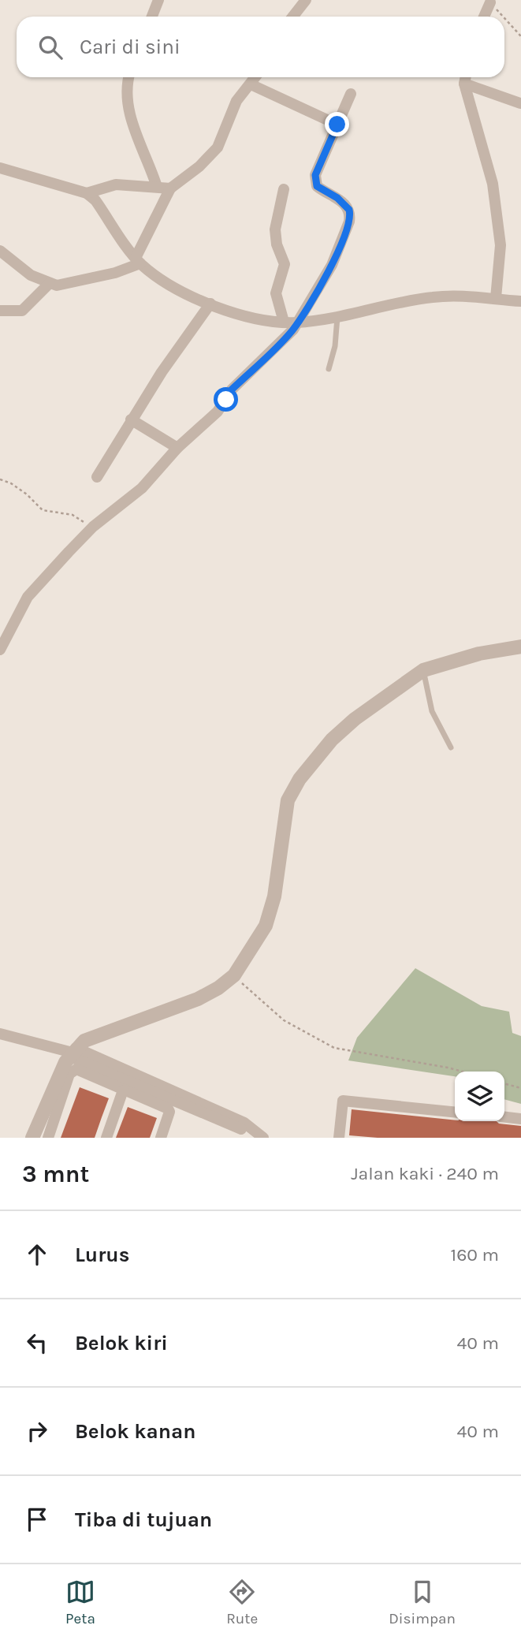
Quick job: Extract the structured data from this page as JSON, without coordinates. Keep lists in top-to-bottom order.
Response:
{
  "page": {
    "search": "Cari di sini",
    "heading": ["3 mnt", "Jalan kaki · 240 m"],
    "list": [
      ["Lurus", "160 m"],
      ["Belok kiri", "40 m"],
      ["Belok kanan", "40 m"],
      "Tiba di tujuan"
    ],
    "nav": ["Peta", "Rute", "Disimpan"]
  }
}
